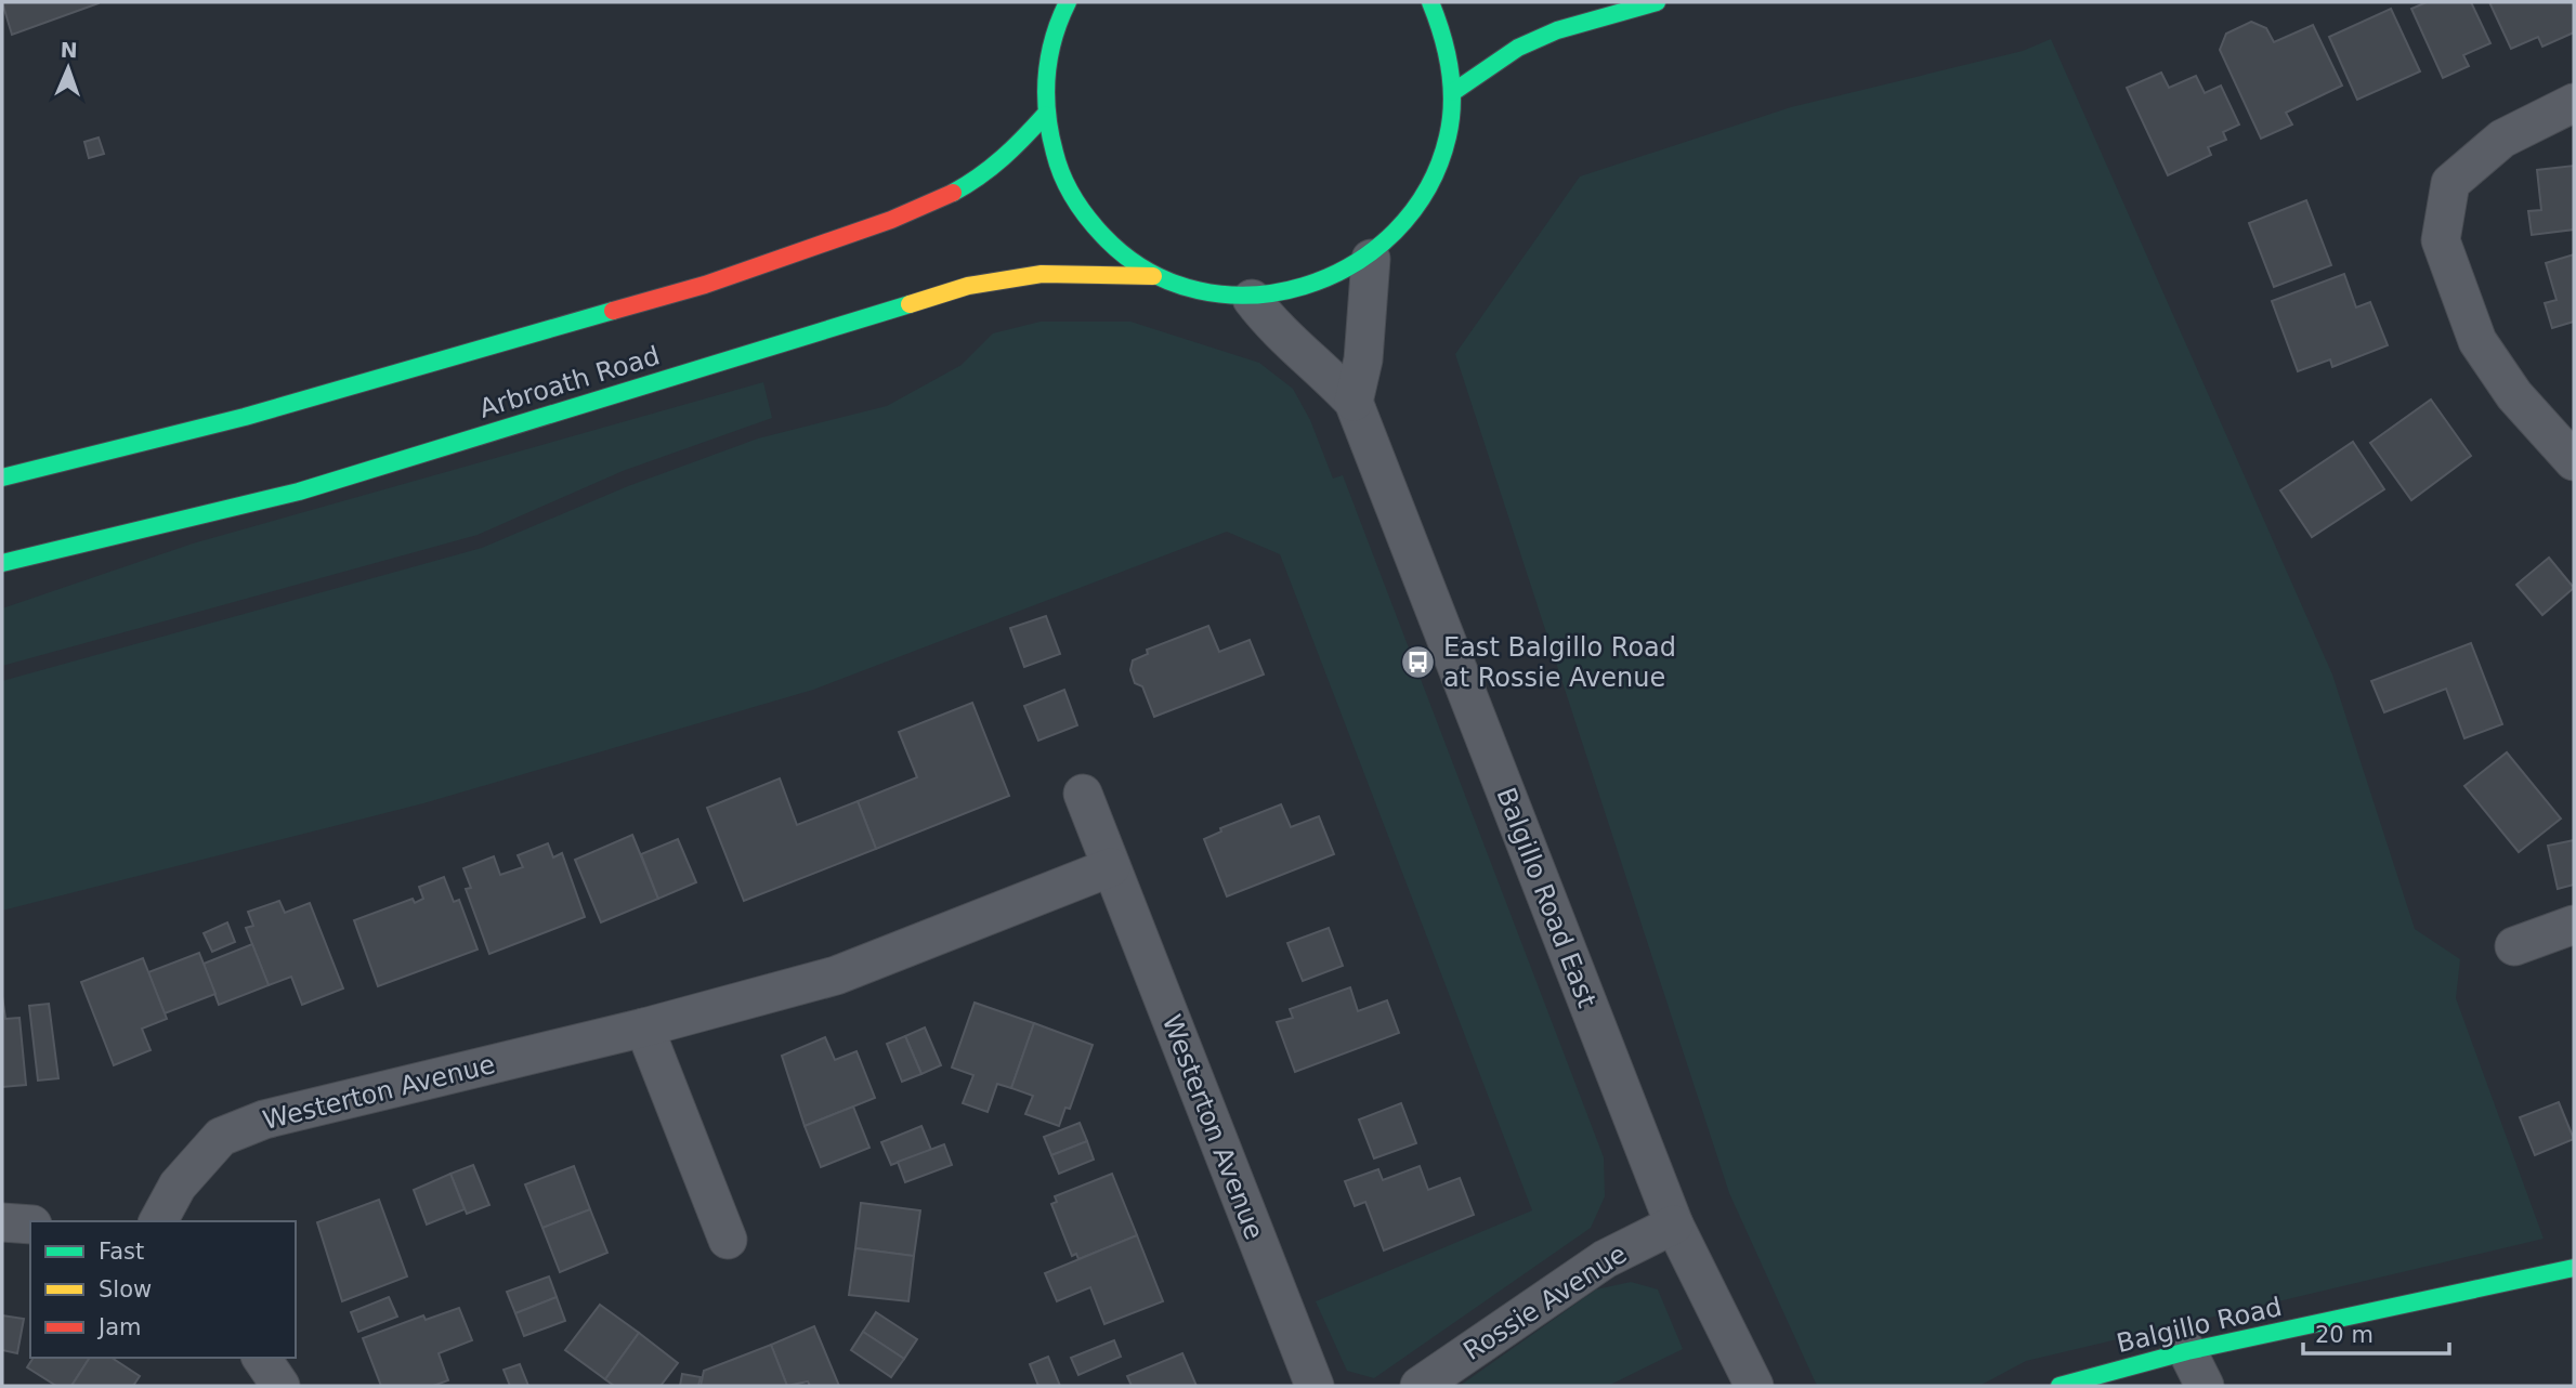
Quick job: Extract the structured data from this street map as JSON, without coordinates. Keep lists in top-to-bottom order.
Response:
{
  "streets": {
    "main road": ["Arbroath Road", "Balgillo Road"],
    "street": ["Balgillo Road East", "Westerton Avenue", "Rossie Avenue"]
  },
  "crossings": [
    ["Balgillo Road East", "Rossie Avenue"]
  ],
  "places": {
    "bus stop": ["East Balgillo Road at Rossie Avenue"]
  },
  "legend": ["Fast", "Slow", "Jam"],
  "scale_bar": "20 m",
  "north": "top"
}
